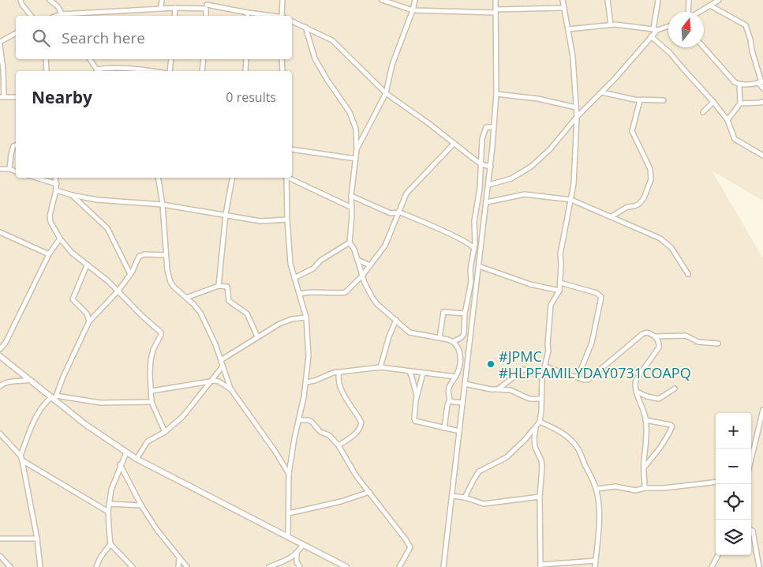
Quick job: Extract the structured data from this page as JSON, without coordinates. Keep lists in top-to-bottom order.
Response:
{
  "places": ["#JPMC #HLPFAMILYDAY0731COAPQ"],
  "north": "top",
  "page": {
    "search": "Search here",
    "heading": ["Nearby", "0 results"],
    "map_buttons": ["+", "−"]
  }
}
